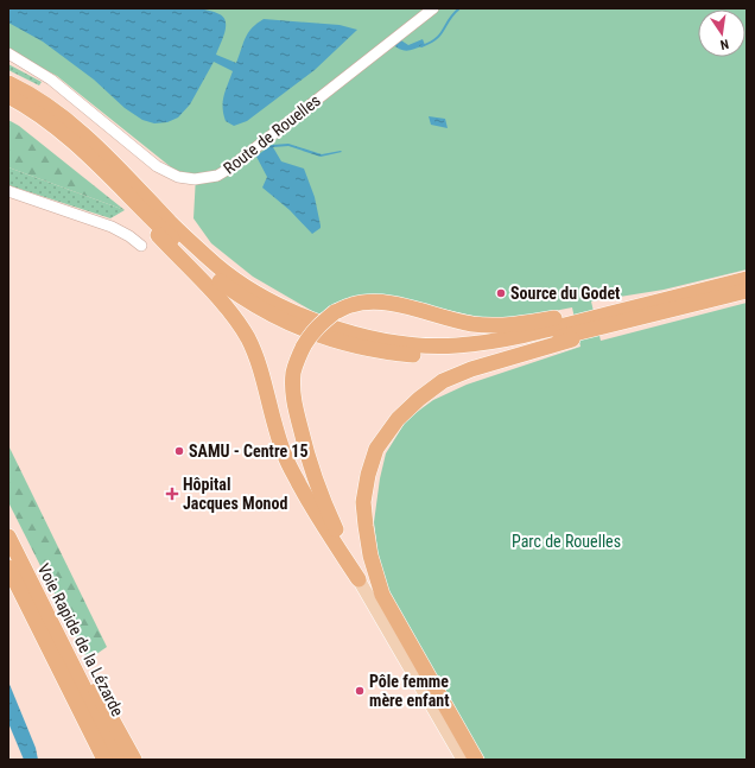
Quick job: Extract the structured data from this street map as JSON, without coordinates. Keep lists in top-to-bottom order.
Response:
{
  "streets": {
    "highway": ["Voie Rapide de la Lézarde"],
    "street": ["Route de Rouelles"]
  },
  "parks": ["Parc de Rouelles"],
  "places": {
    "other": ["Source du Godet", "SAMU - Centre 15", "Pôle femme mère enfant"],
    "health": ["Hôpital Jacques Monod"]
  },
  "north": "bottom"
}
